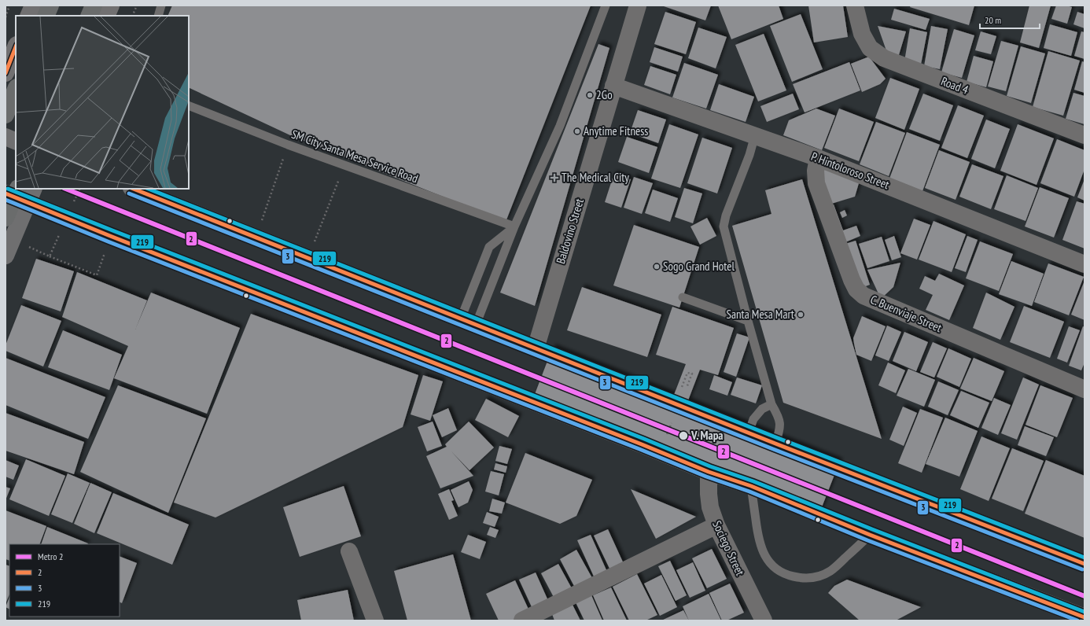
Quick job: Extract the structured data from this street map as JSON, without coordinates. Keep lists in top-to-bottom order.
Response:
{
  "streets": {
    "street": [
      "Road 4",
      "P. Hintoloroso Street",
      "Baldovino Street",
      "C. Buenviaje Street",
      "Sociego Street"
    ],
    "lane": ["SM City Santa Mesa Service Road"]
  },
  "crossings": [
    ["P. Hintoloroso Street", "Baldovino Street"],
    ["P. Hintoloroso Street", "C. Buenviaje Street"]
  ],
  "places": {
    "other": [
      "2Go",
      "Anytime Fitness",
      "Sogo Grand Hotel",
      "Santa Mesa Mart",
      "V. Mapa"
    ],
    "health": ["The Medical City"]
  },
  "lines": [
    "transit line 2",
    "metro line 2",
    "transit line 219",
    "transit line 3"
  ],
  "legend": [
    "Metro 2",
    "2",
    "3",
    "219"
  ],
  "scale_bar": "20 m"
}
